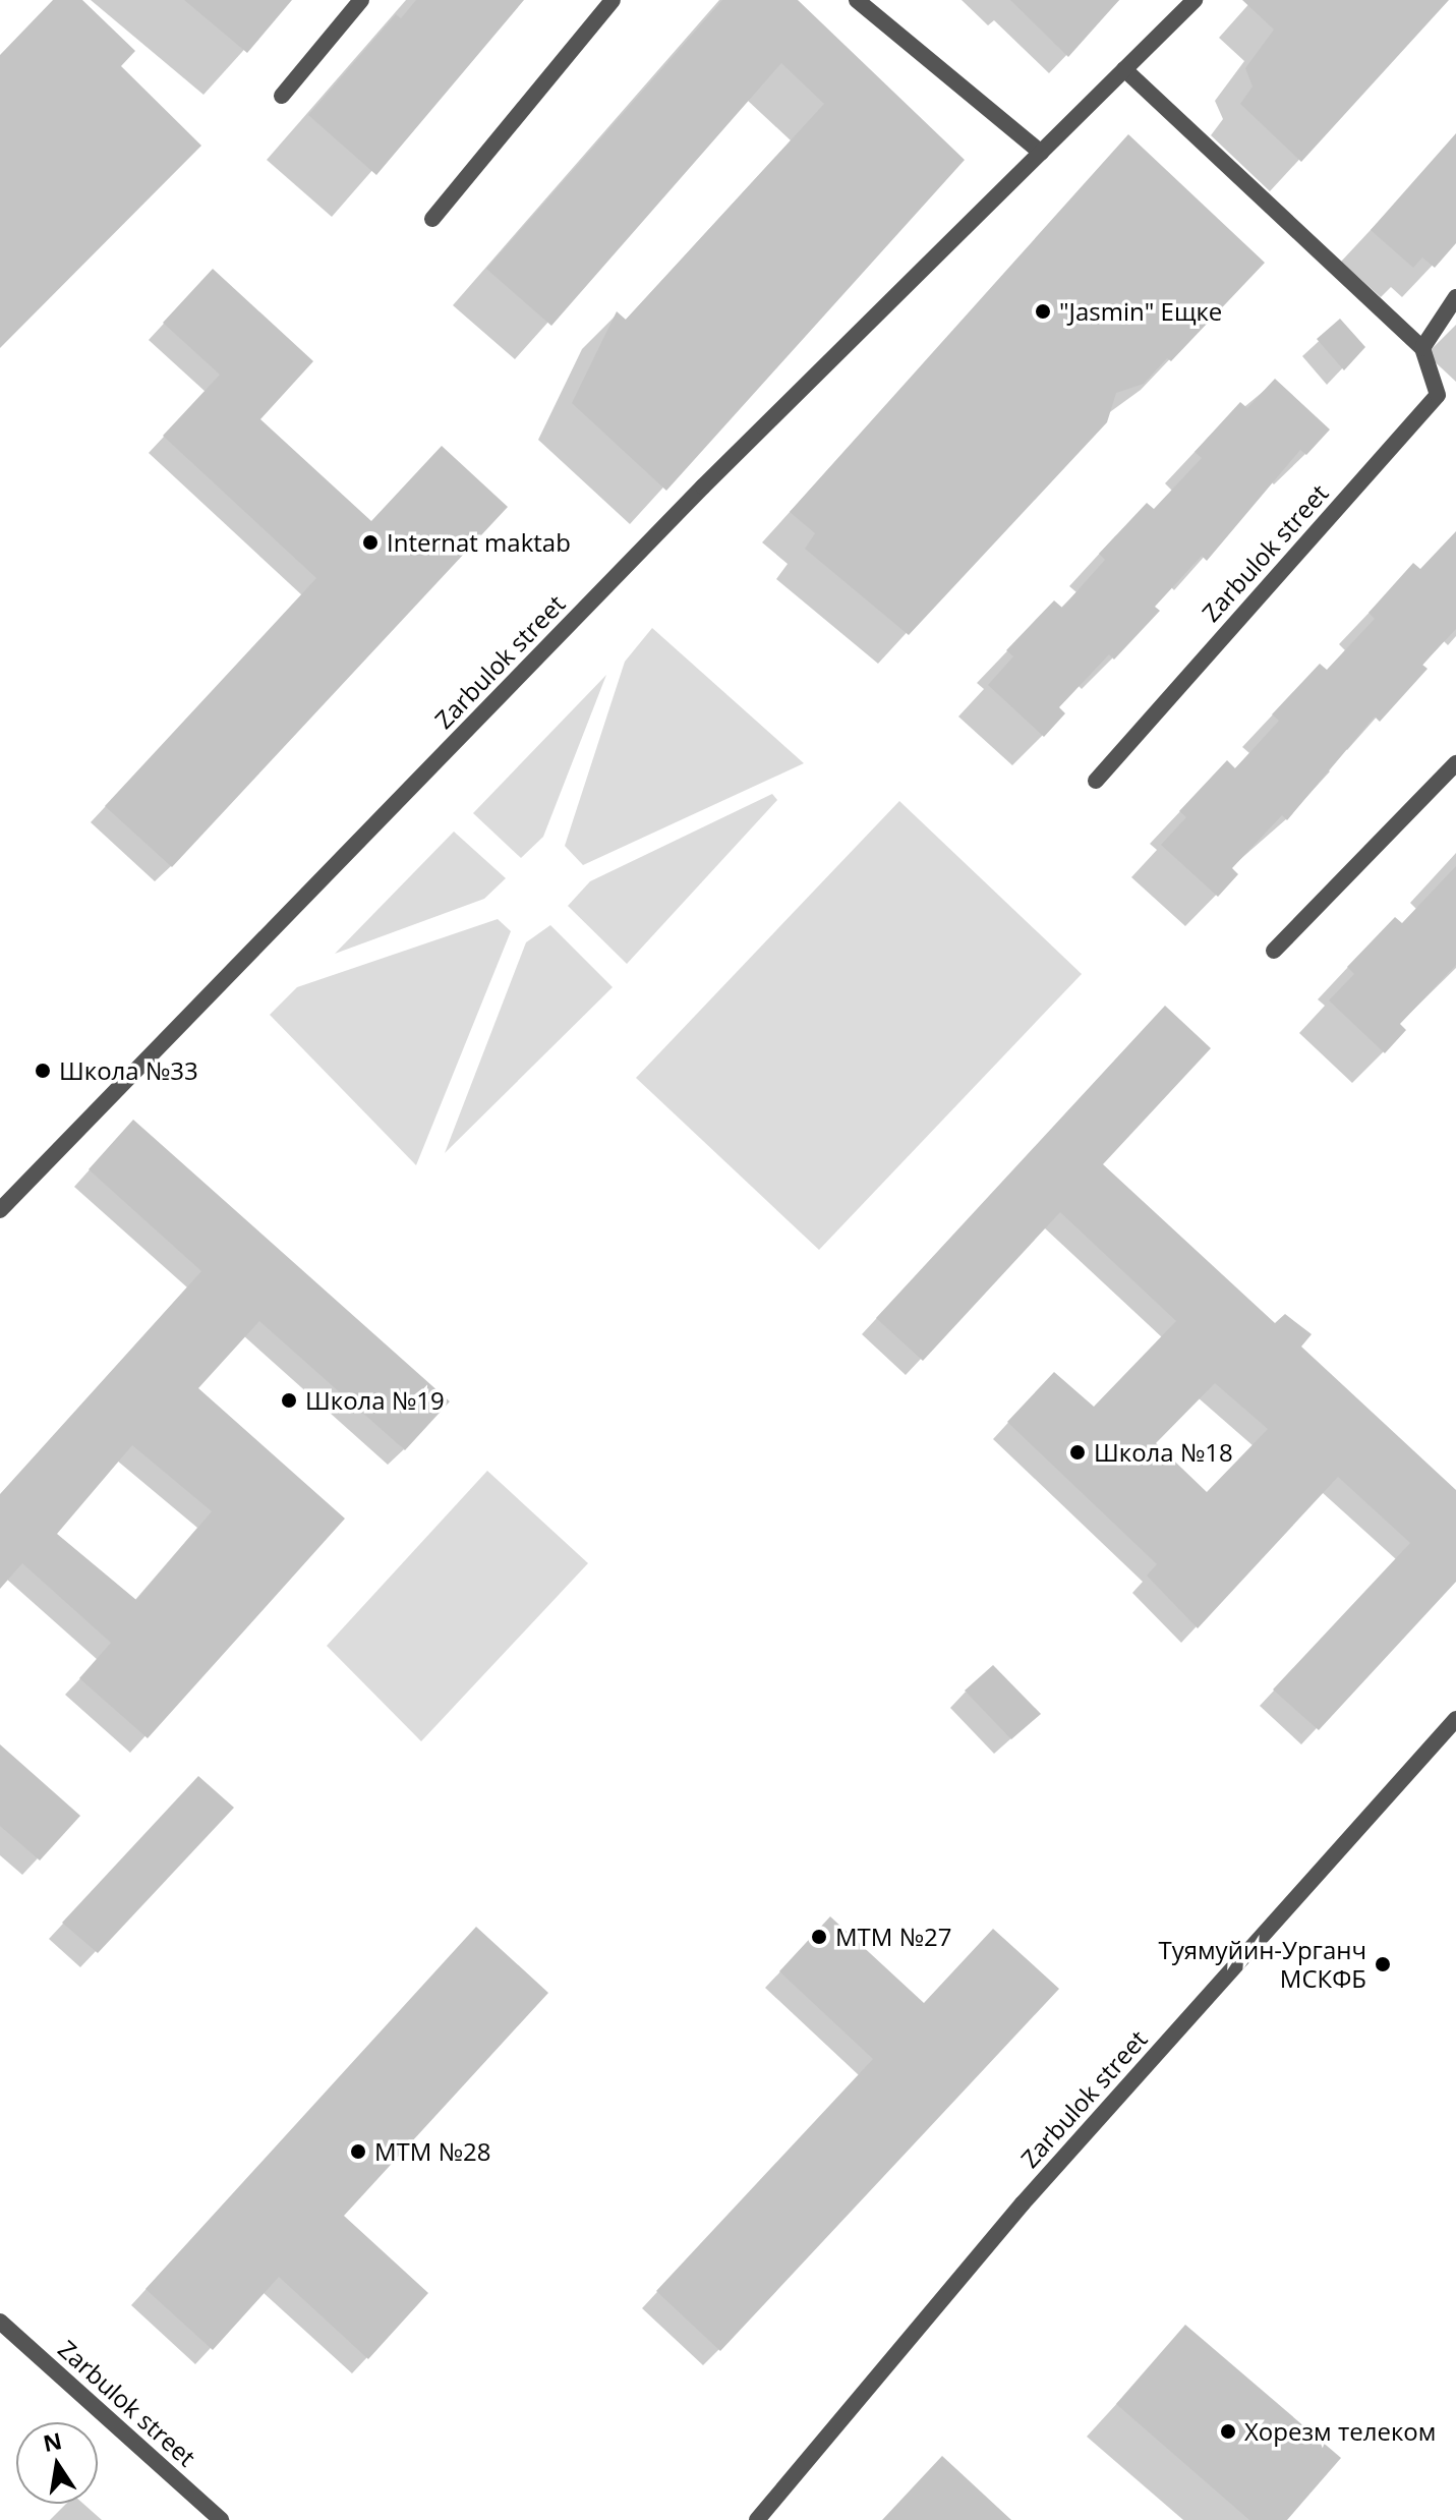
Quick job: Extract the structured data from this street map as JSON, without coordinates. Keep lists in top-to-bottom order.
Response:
{
  "streets": {
    "street": ["Zarbulok street"]
  },
  "places": [
    "\"Jasmin\" Ещке",
    "Internat maktab",
    "Школа №33",
    "Школа №19",
    "Школа №18",
    "MTM №27",
    "Туямуйин-Урганч МСКФБ",
    "MTM №28",
    "Хорезм телеком"
  ],
  "north": "top"
}
